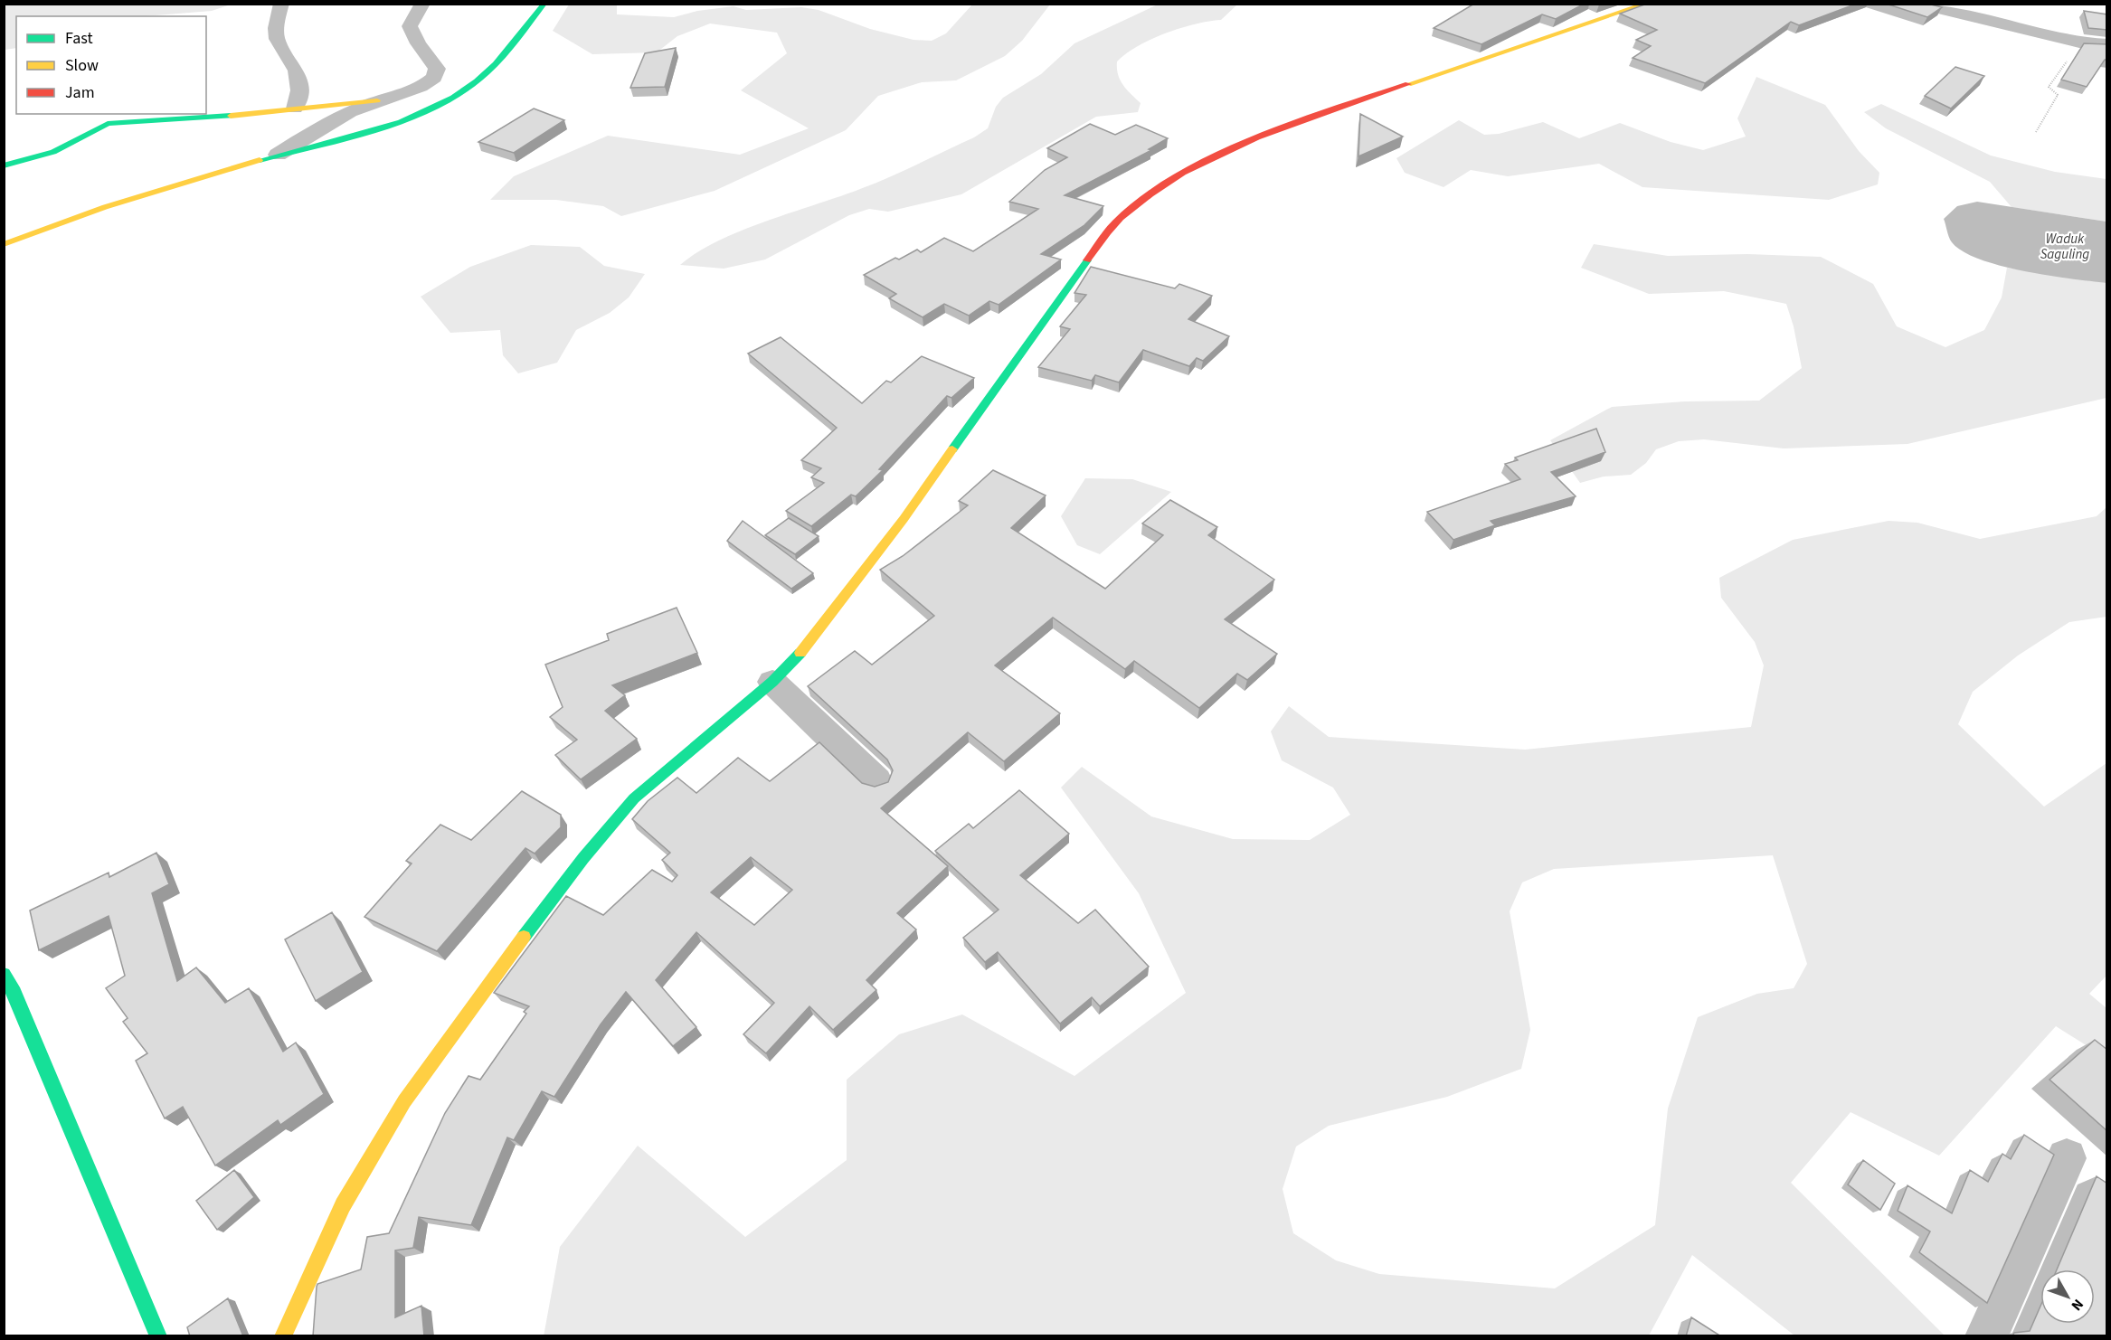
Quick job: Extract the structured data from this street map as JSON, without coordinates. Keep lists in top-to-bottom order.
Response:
{
  "water": ["Waduk Saguling"],
  "legend": ["Fast", "Slow", "Jam"],
  "north": "bottom right"
}
